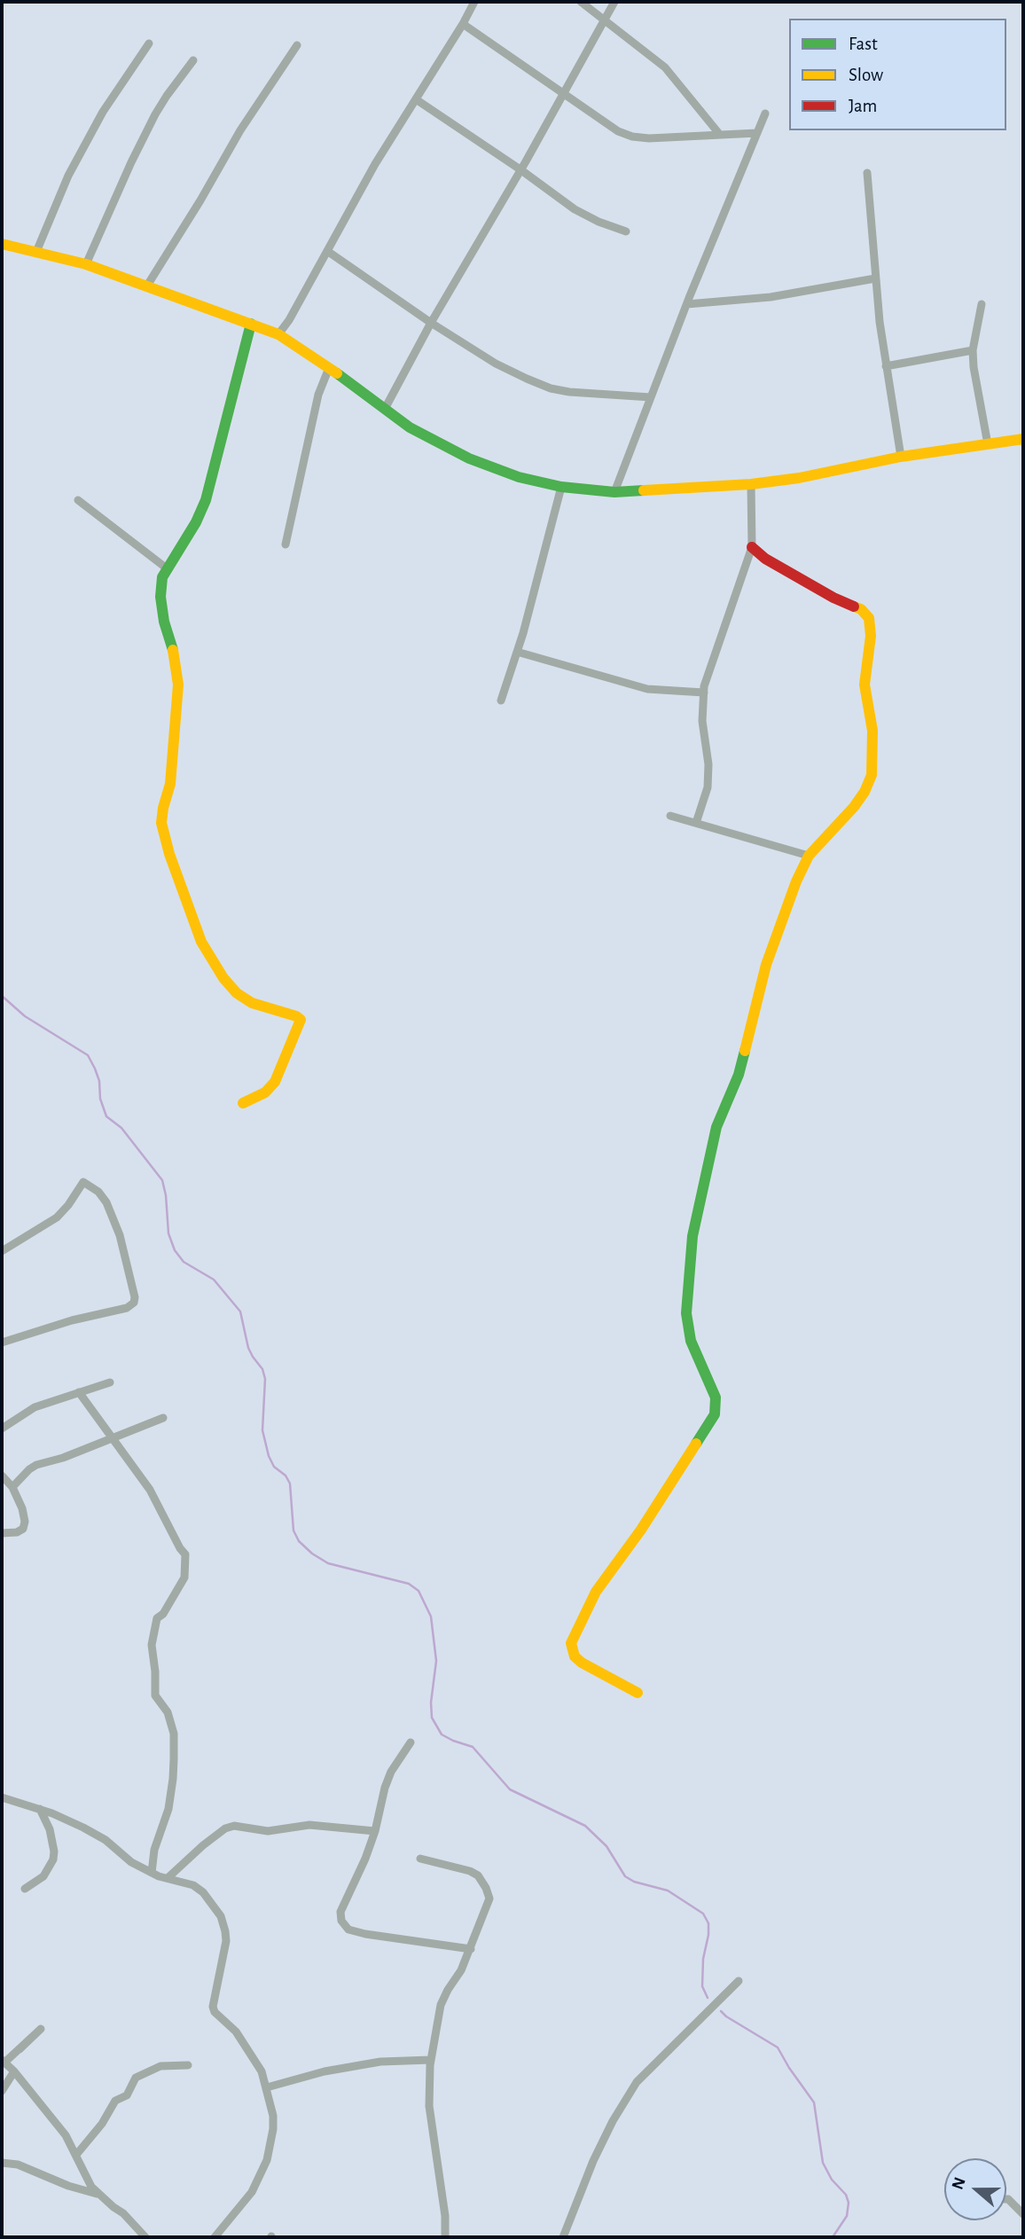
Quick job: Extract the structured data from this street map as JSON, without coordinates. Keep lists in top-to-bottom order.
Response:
{
  "legend": ["Fast", "Slow", "Jam"],
  "north": "left"
}
